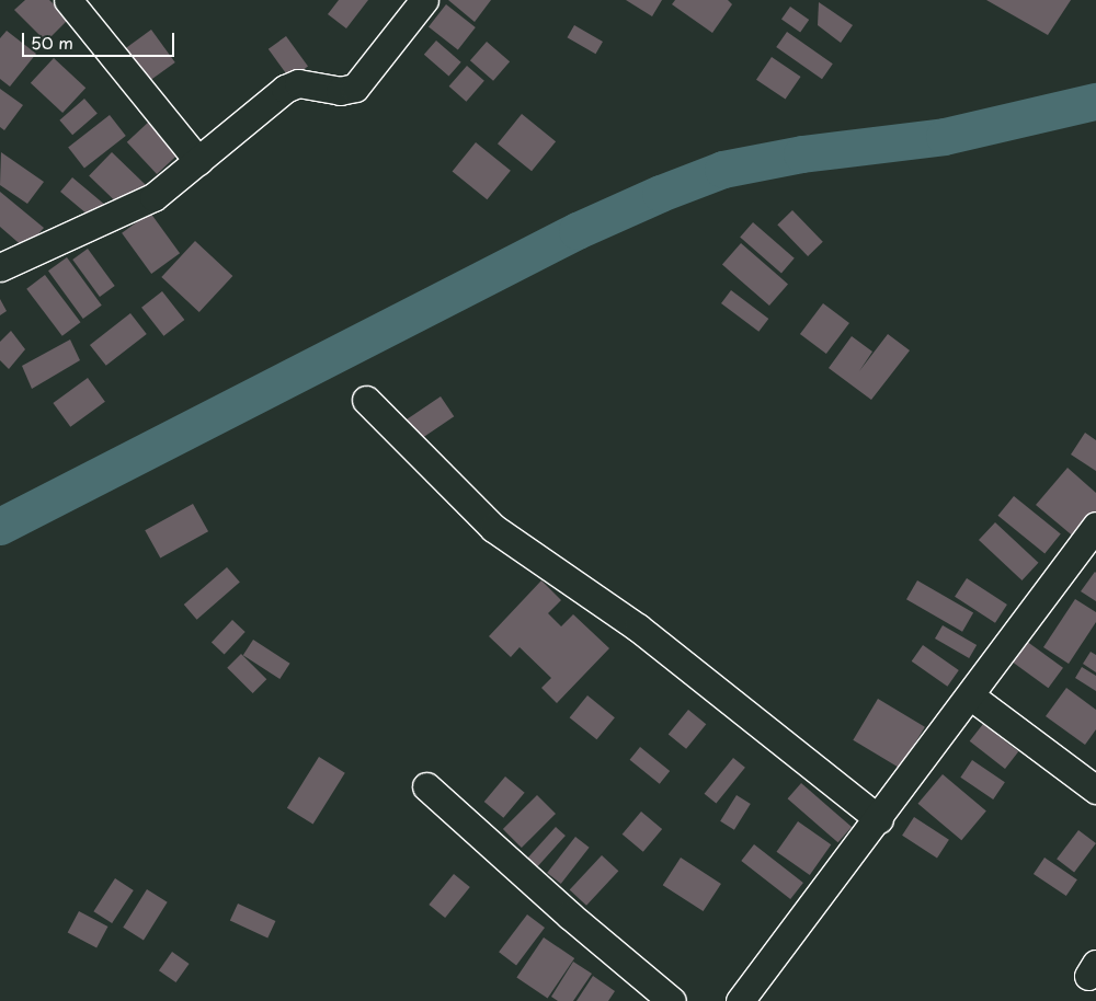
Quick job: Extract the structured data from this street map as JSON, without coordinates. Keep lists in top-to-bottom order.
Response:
{
  "scale_bar": "50 m"
}
